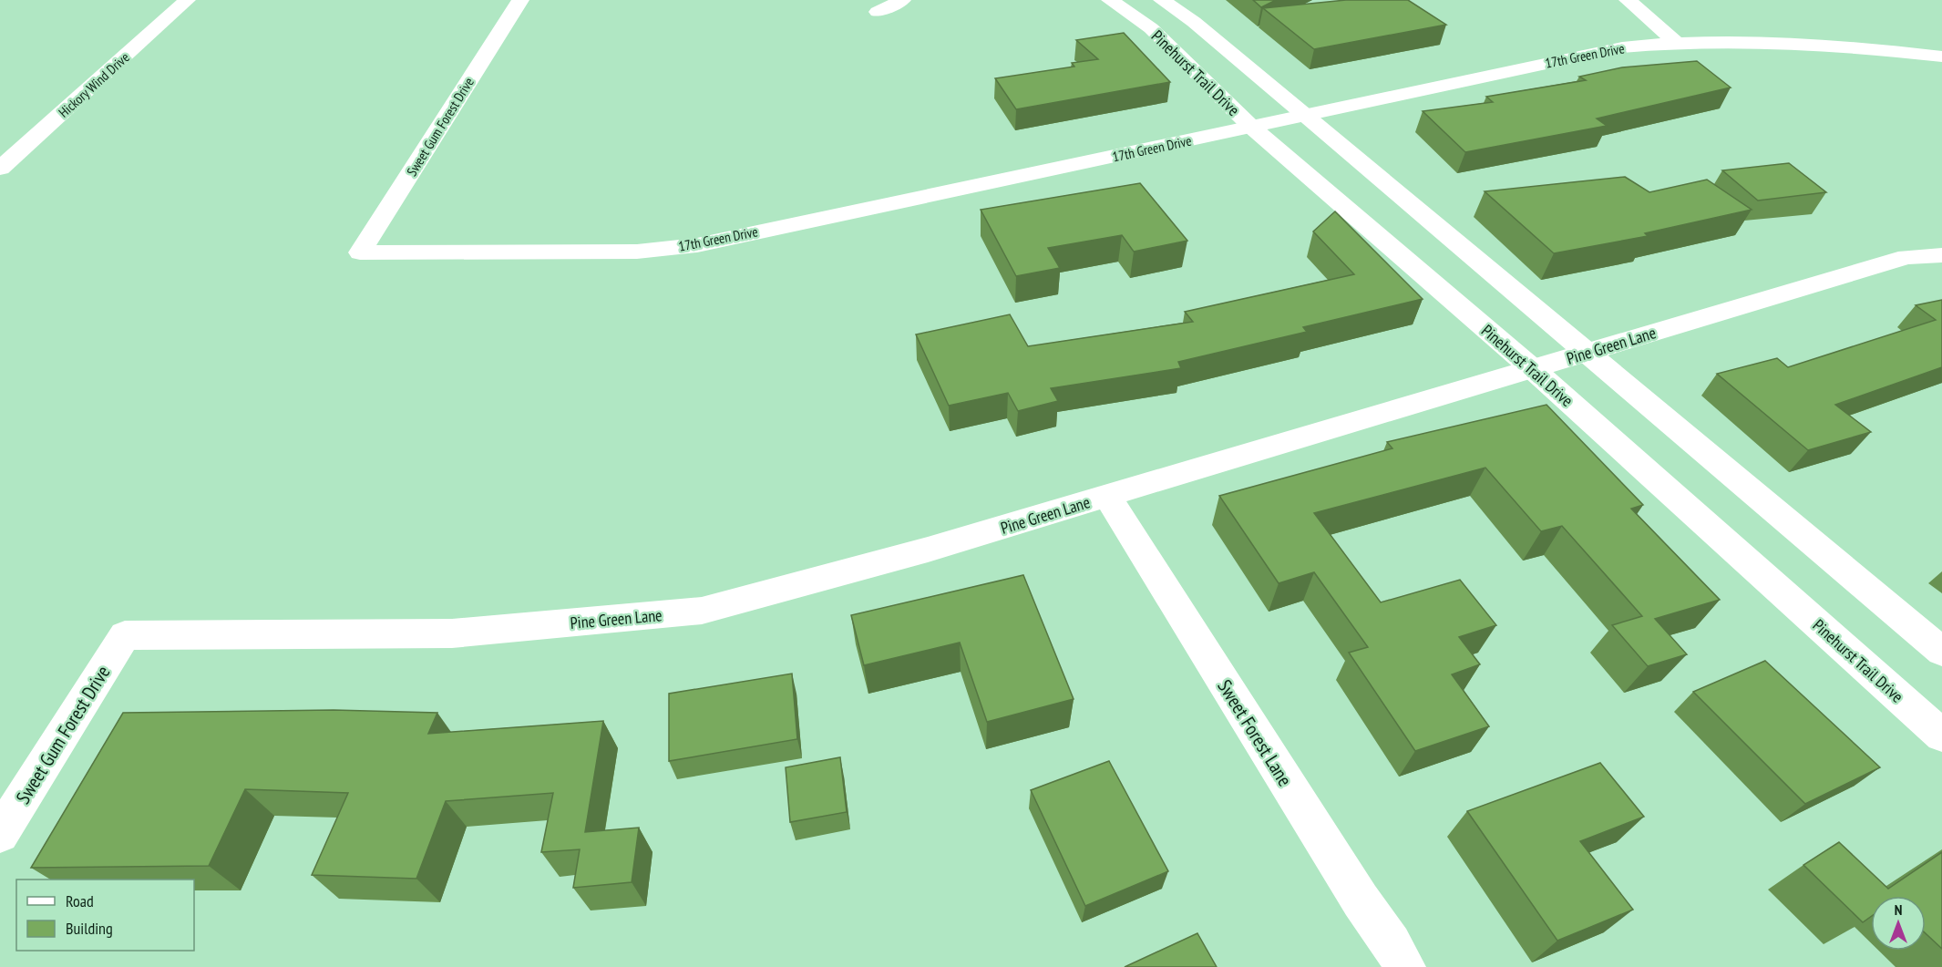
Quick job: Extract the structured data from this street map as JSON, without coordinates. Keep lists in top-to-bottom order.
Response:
{
  "streets": {
    "street": [
      "17th Green Drive",
      "Pinehurst Trail Drive",
      "Hickory Wind Drive",
      "Sweet Gum Forest Drive",
      "Pine Green Lane",
      "Sweet Forest Lane"
    ]
  },
  "crossings": [
    ["17th Green Drive", "Pinehurst Trail Drive"],
    ["17th Green Drive", "Sweet Gum Forest Drive"],
    ["Pinehurst Trail Drive", "Pine Green Lane"],
    ["Sweet Gum Forest Drive", "Pine Green Lane"],
    ["Pine Green Lane", "Sweet Forest Lane"]
  ],
  "legend": ["Road", "Building"],
  "north": "top"
}
